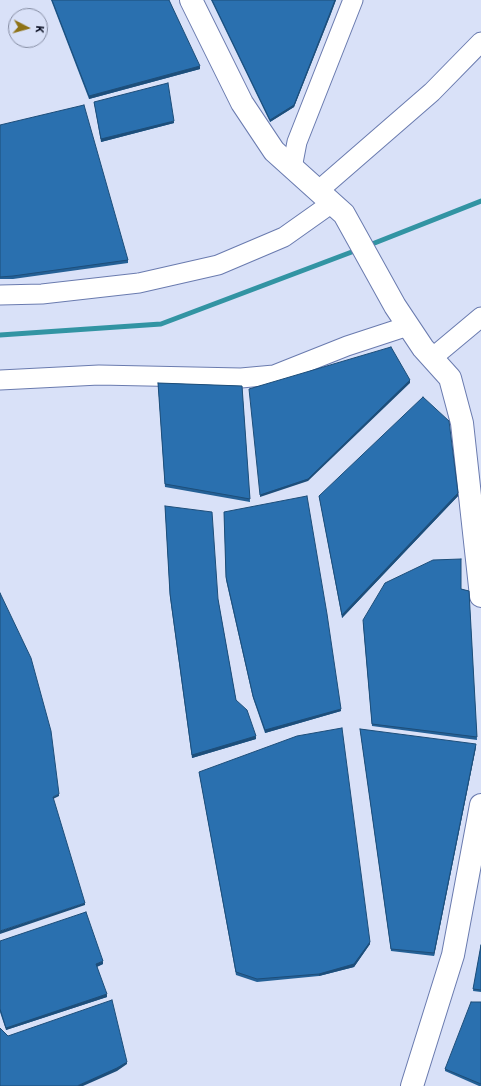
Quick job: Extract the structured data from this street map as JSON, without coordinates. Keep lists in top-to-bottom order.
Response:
{
  "north": "right"
}
